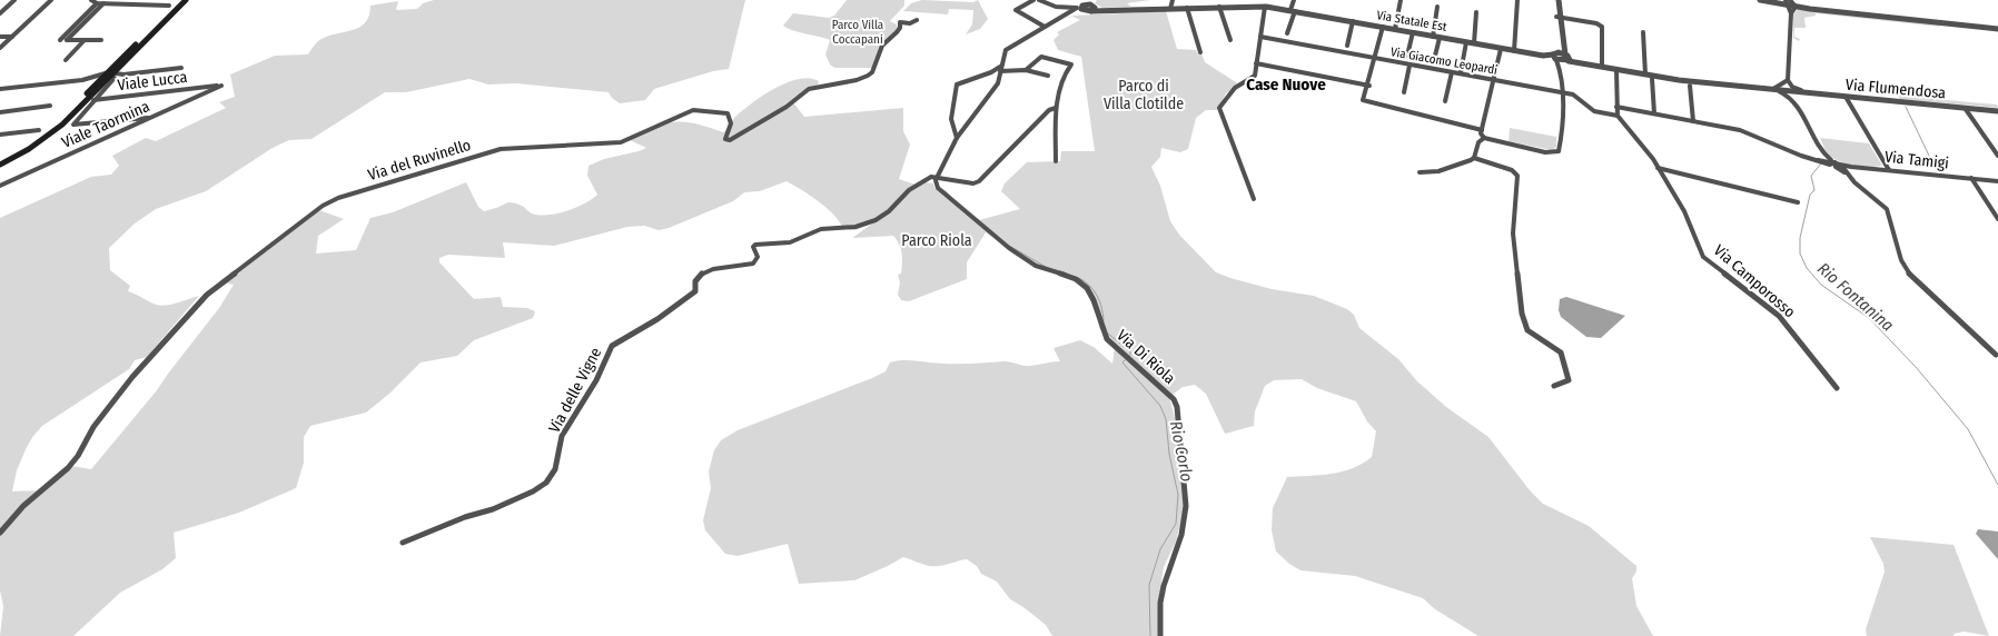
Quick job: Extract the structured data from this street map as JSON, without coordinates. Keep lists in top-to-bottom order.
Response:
{
  "streets": {
    "street": [
      "Via Statale Est",
      "Via Giacomo Leopardi",
      "Viale Lucca",
      "Via Flumendosa",
      "Viale Taormina",
      "Via del Ruvinello",
      "Via Tamigi",
      "Via Camporosso",
      "Via Di Riola",
      "Via delle Vigne"
    ]
  },
  "crossings": [
    ["Via Statale Est", "Via Flumendosa"],
    ["Via Giacomo Leopardi", "Via Camporosso"],
    ["Viale Lucca", "Viale Taormina"],
    ["Via Di Riola", "Via delle Vigne"]
  ],
  "districts": ["Case Nuove"],
  "water": ["Rio Fontanina", "Rio Corlo"],
  "parks": ["Parco Villa Coccapani", "Parco di Villa Clotilde", "Parco Riola"]
}
